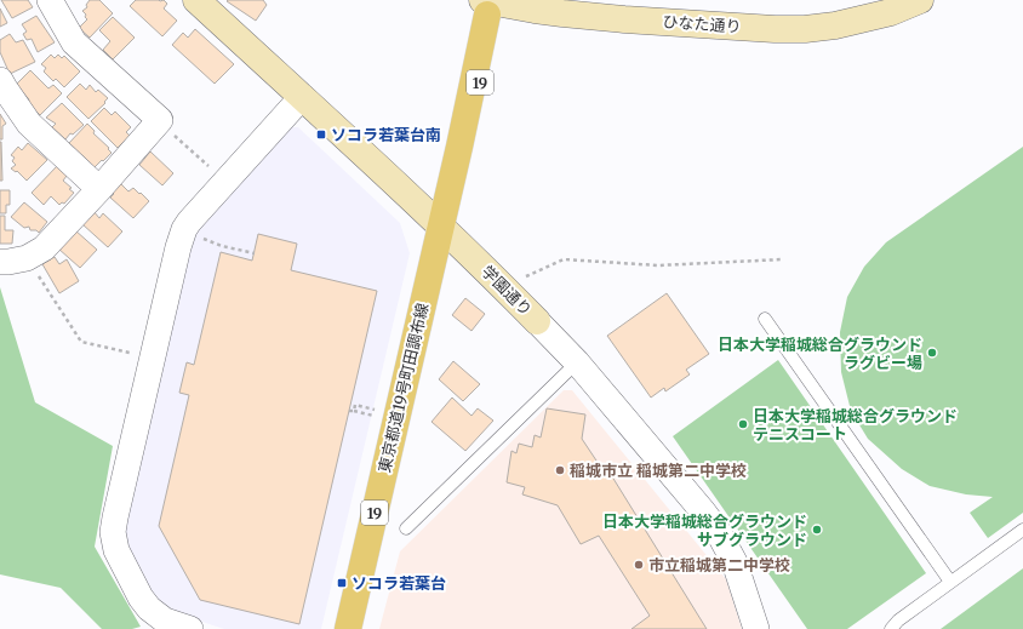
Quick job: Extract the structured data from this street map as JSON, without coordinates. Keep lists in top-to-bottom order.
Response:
{
  "streets": {
    "main road": ["19", "東京都道19号町田調布線"],
    "street": ["ひなた通り", "学園通り"]
  },
  "crossings": [
    ["ひなた通り", "東京都道19号町田調布線"],
    ["学園通り", "東京都道19号町田調布線"]
  ],
  "places": {
    "transit": ["ソコラ若葉台南", "ソコラ若葉台"],
    "other": [
      "日本大学稲城総合グラウンド ラグビー場",
      "日本大学稲城総合グラウンド テニスコート",
      "稲城市立 稲城第二中学校",
      "日本大学稲城総合グラウンド サブグラウンド",
      "市立稲城第二中学校"
    ]
  }
}
